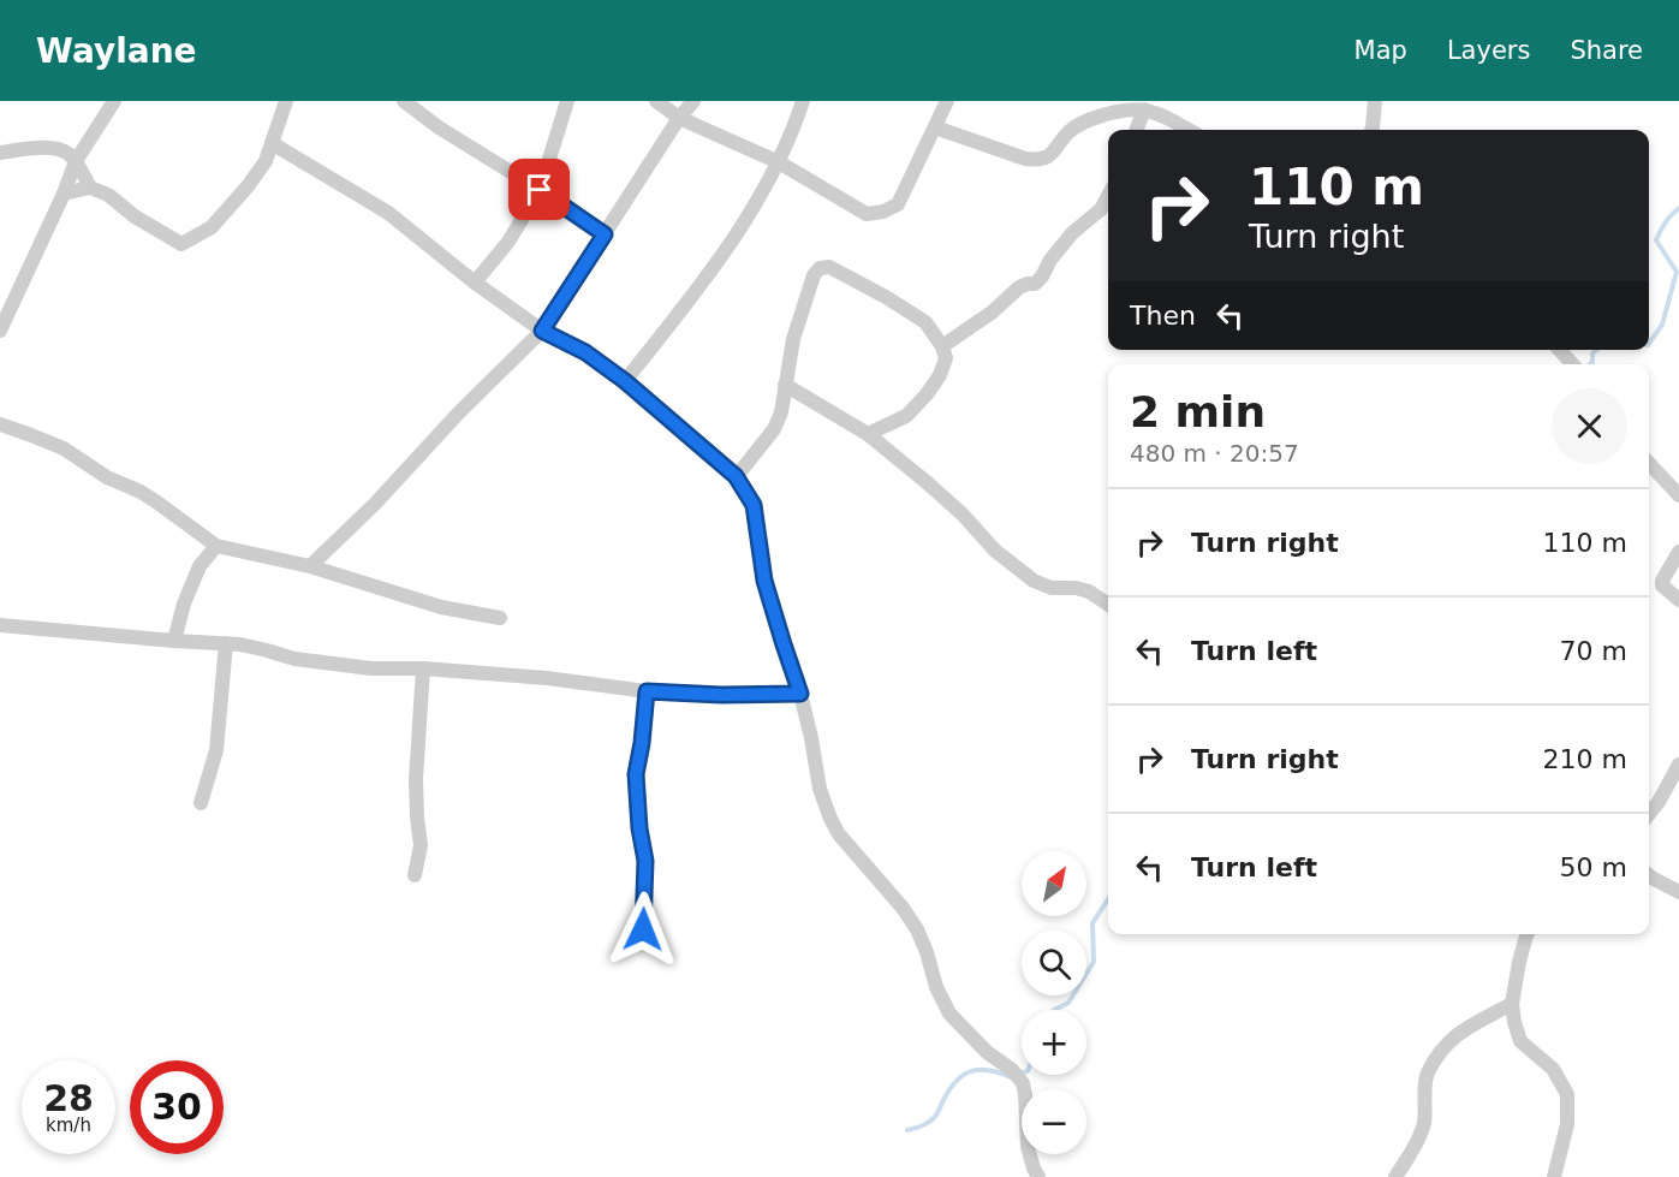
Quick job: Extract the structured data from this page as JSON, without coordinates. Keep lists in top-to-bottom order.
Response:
{
  "north": "top right",
  "page": {
    "header": "Waylane",
    "nav": ["Map", "Layers", "Share"],
    "turn": ["110 m", "Turn right"],
    "then": "Then",
    "heading": ["2 min", "480 m · 20:57"],
    "list": [
      {
        "name": "Turn right",
        "value": "110 m"
      },
      {
        "name": "Turn left",
        "value": "70 m"
      },
      {
        "name": "Turn right",
        "value": "210 m"
      },
      {
        "name": "Turn left",
        "value": "50 m"
      }
    ],
    "map_buttons": ["+", "−"],
    "speed": "28 km/h",
    "limit": "30"
  }
}
